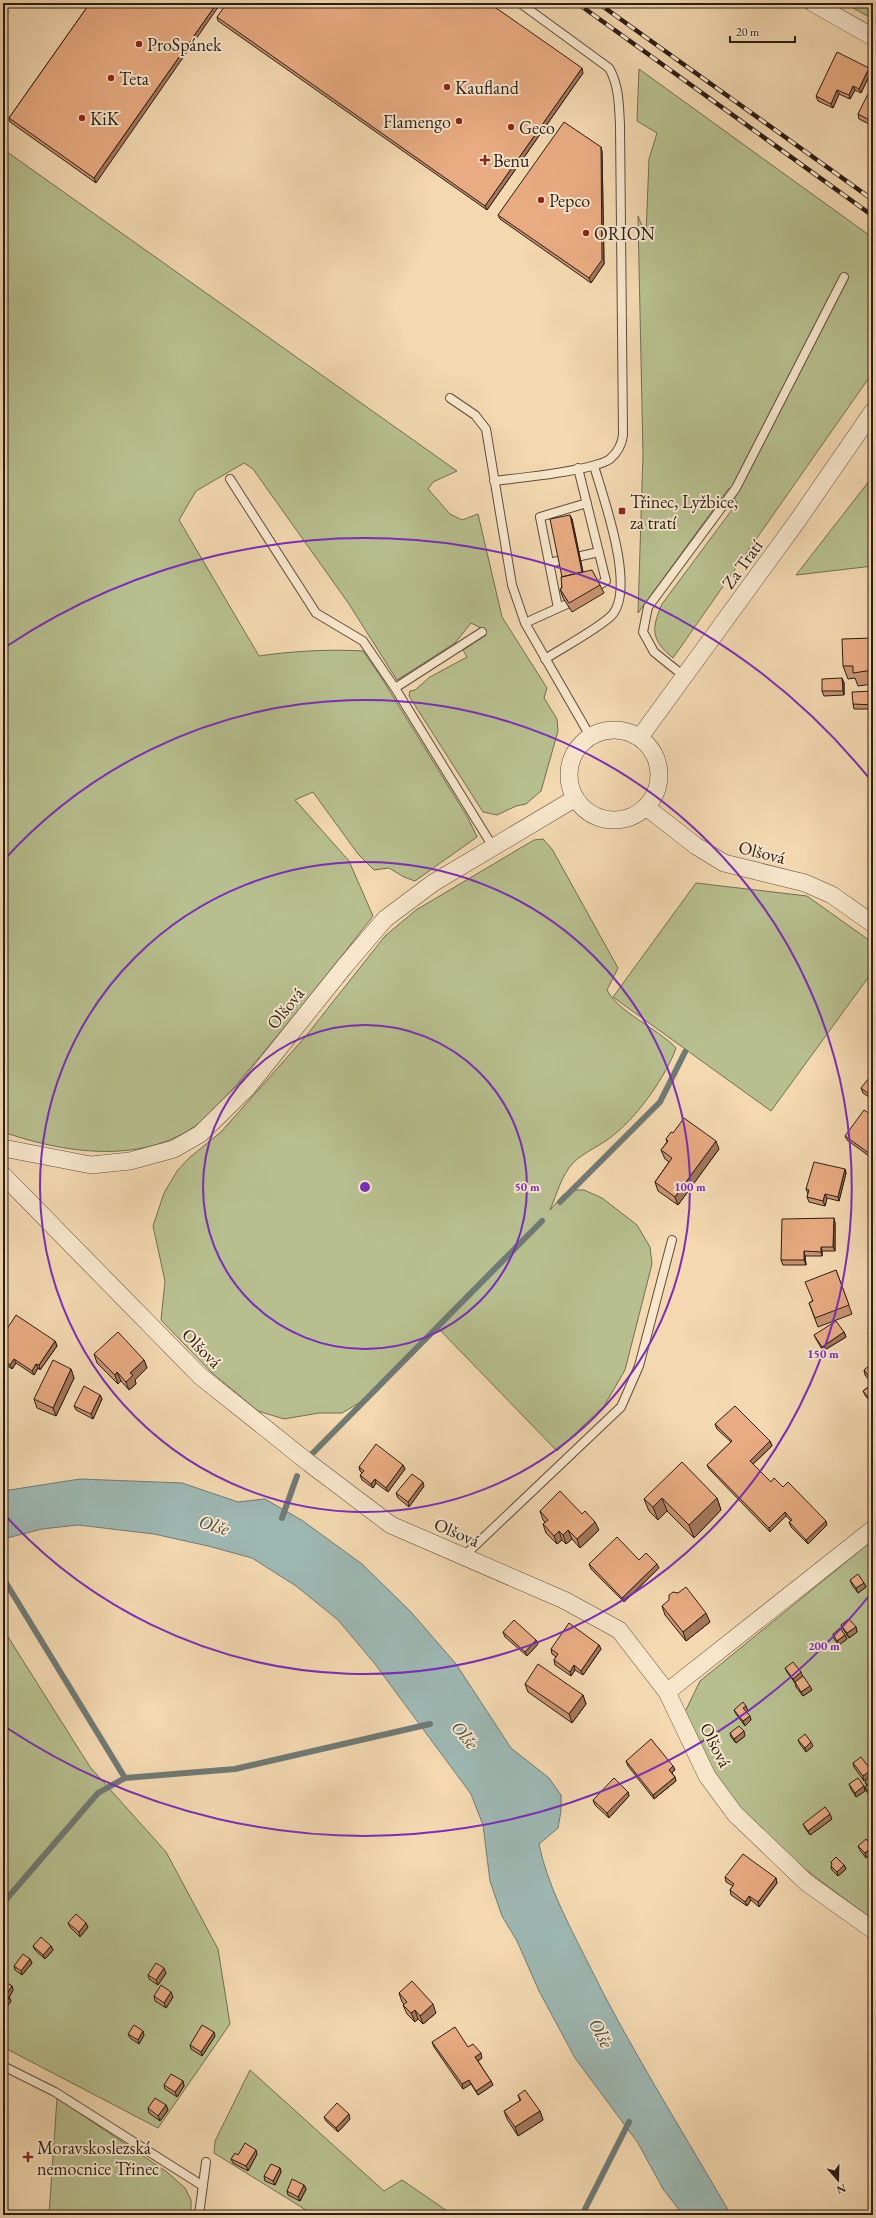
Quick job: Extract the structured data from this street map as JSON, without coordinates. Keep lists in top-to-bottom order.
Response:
{
  "streets": {
    "street": ["Za Tratí", "Olšová"]
  },
  "crossings": [
    ["Za Tratí", "Olšová"]
  ],
  "water": ["Olše"],
  "places": {
    "other": [
      "ProSpánek",
      "Teta",
      "Kaufland",
      "KiK",
      "Flamengo",
      "Geco",
      "Pepco",
      "ORION"
    ],
    "health": ["Benu", "Moravskoslezská nemocnice Třinec"],
    "transit": ["Třinec, Lyžbice, za tratí"]
  },
  "scale_bar": "20 m",
  "north": "bottom",
  "rings": [
    "50 m",
    "100 m",
    "150 m",
    "200 m"
  ]
}
